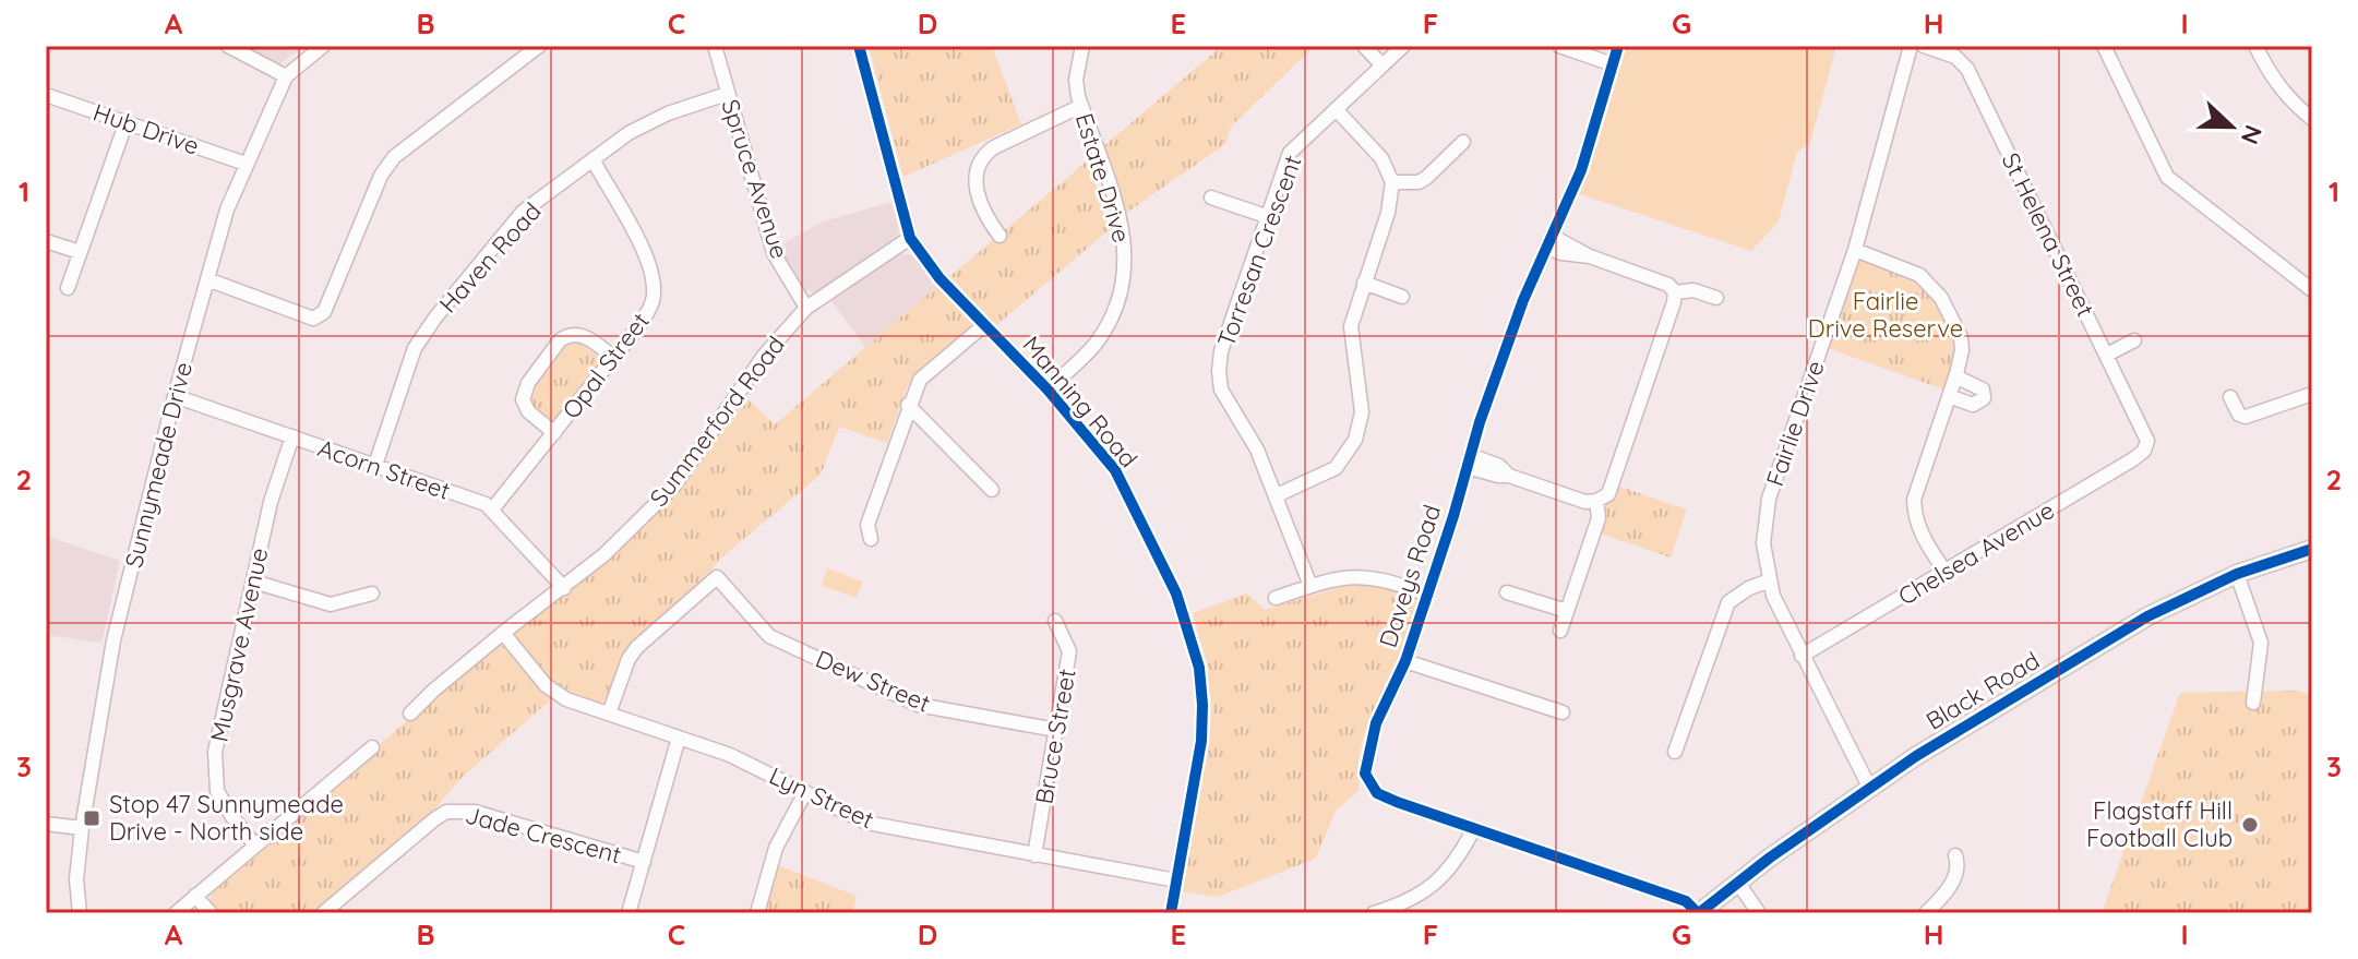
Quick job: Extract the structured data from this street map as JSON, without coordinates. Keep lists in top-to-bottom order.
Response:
{
  "streets": {
    "main road": ["Black Road"],
    "street": [
      "Hub Drive",
      "Estate Drive",
      "Spruce Avenue",
      "St Helena Street",
      "Torresan Crescent",
      "Haven Road",
      "Opal Street",
      "Manning Road",
      "Summerford Road",
      "Fairlie Drive",
      "Sunnymeade Drive",
      "Acorn Street",
      "Chelsea Avenue",
      "Daveys Road",
      "Musgrave Avenue",
      "Dew Street",
      "Bruce Street",
      "Lyn Street",
      "Jade Crescent"
    ]
  },
  "crossings": [
    ["Hub Drive", "Sunnymeade Drive"],
    ["Estate Drive", "Manning Road"],
    ["Spruce Avenue", "Haven Road"],
    ["Spruce Avenue", "Summerford Road"],
    ["St Helena Street", "Chelsea Avenue"],
    ["Haven Road", "Opal Street"],
    ["Haven Road", "Acorn Street"],
    ["Opal Street", "Acorn Street"],
    ["Manning Road", "Summerford Road"],
    ["Manning Road", "Lyn Street"],
    ["Summerford Road", "Acorn Street"],
    ["Summerford Road", "Lyn Street"],
    ["Fairlie Drive", "Chelsea Avenue"],
    ["Fairlie Drive", "Black Road"],
    ["Sunnymeade Drive", "Acorn Street"],
    ["Acorn Street", "Musgrave Avenue"],
    ["Daveys Road", "Black Road"],
    ["Dew Street", "Bruce Street"],
    ["Dew Street", "Lyn Street"],
    ["Bruce Street", "Lyn Street"]
  ],
  "parks": ["Fairlie Drive Reserve"],
  "places": {
    "transit": ["Stop 47 Sunnymeade Drive - North side"],
    "other": ["Flagstaff Hill Football Club"]
  },
  "north": "right",
  "grid": {
    "columns": [
      "A",
      "B",
      "C",
      "D",
      "E",
      "F",
      "G",
      "H",
      "I"
    ],
    "rows": ["1", "2", "3"]
  }
}
